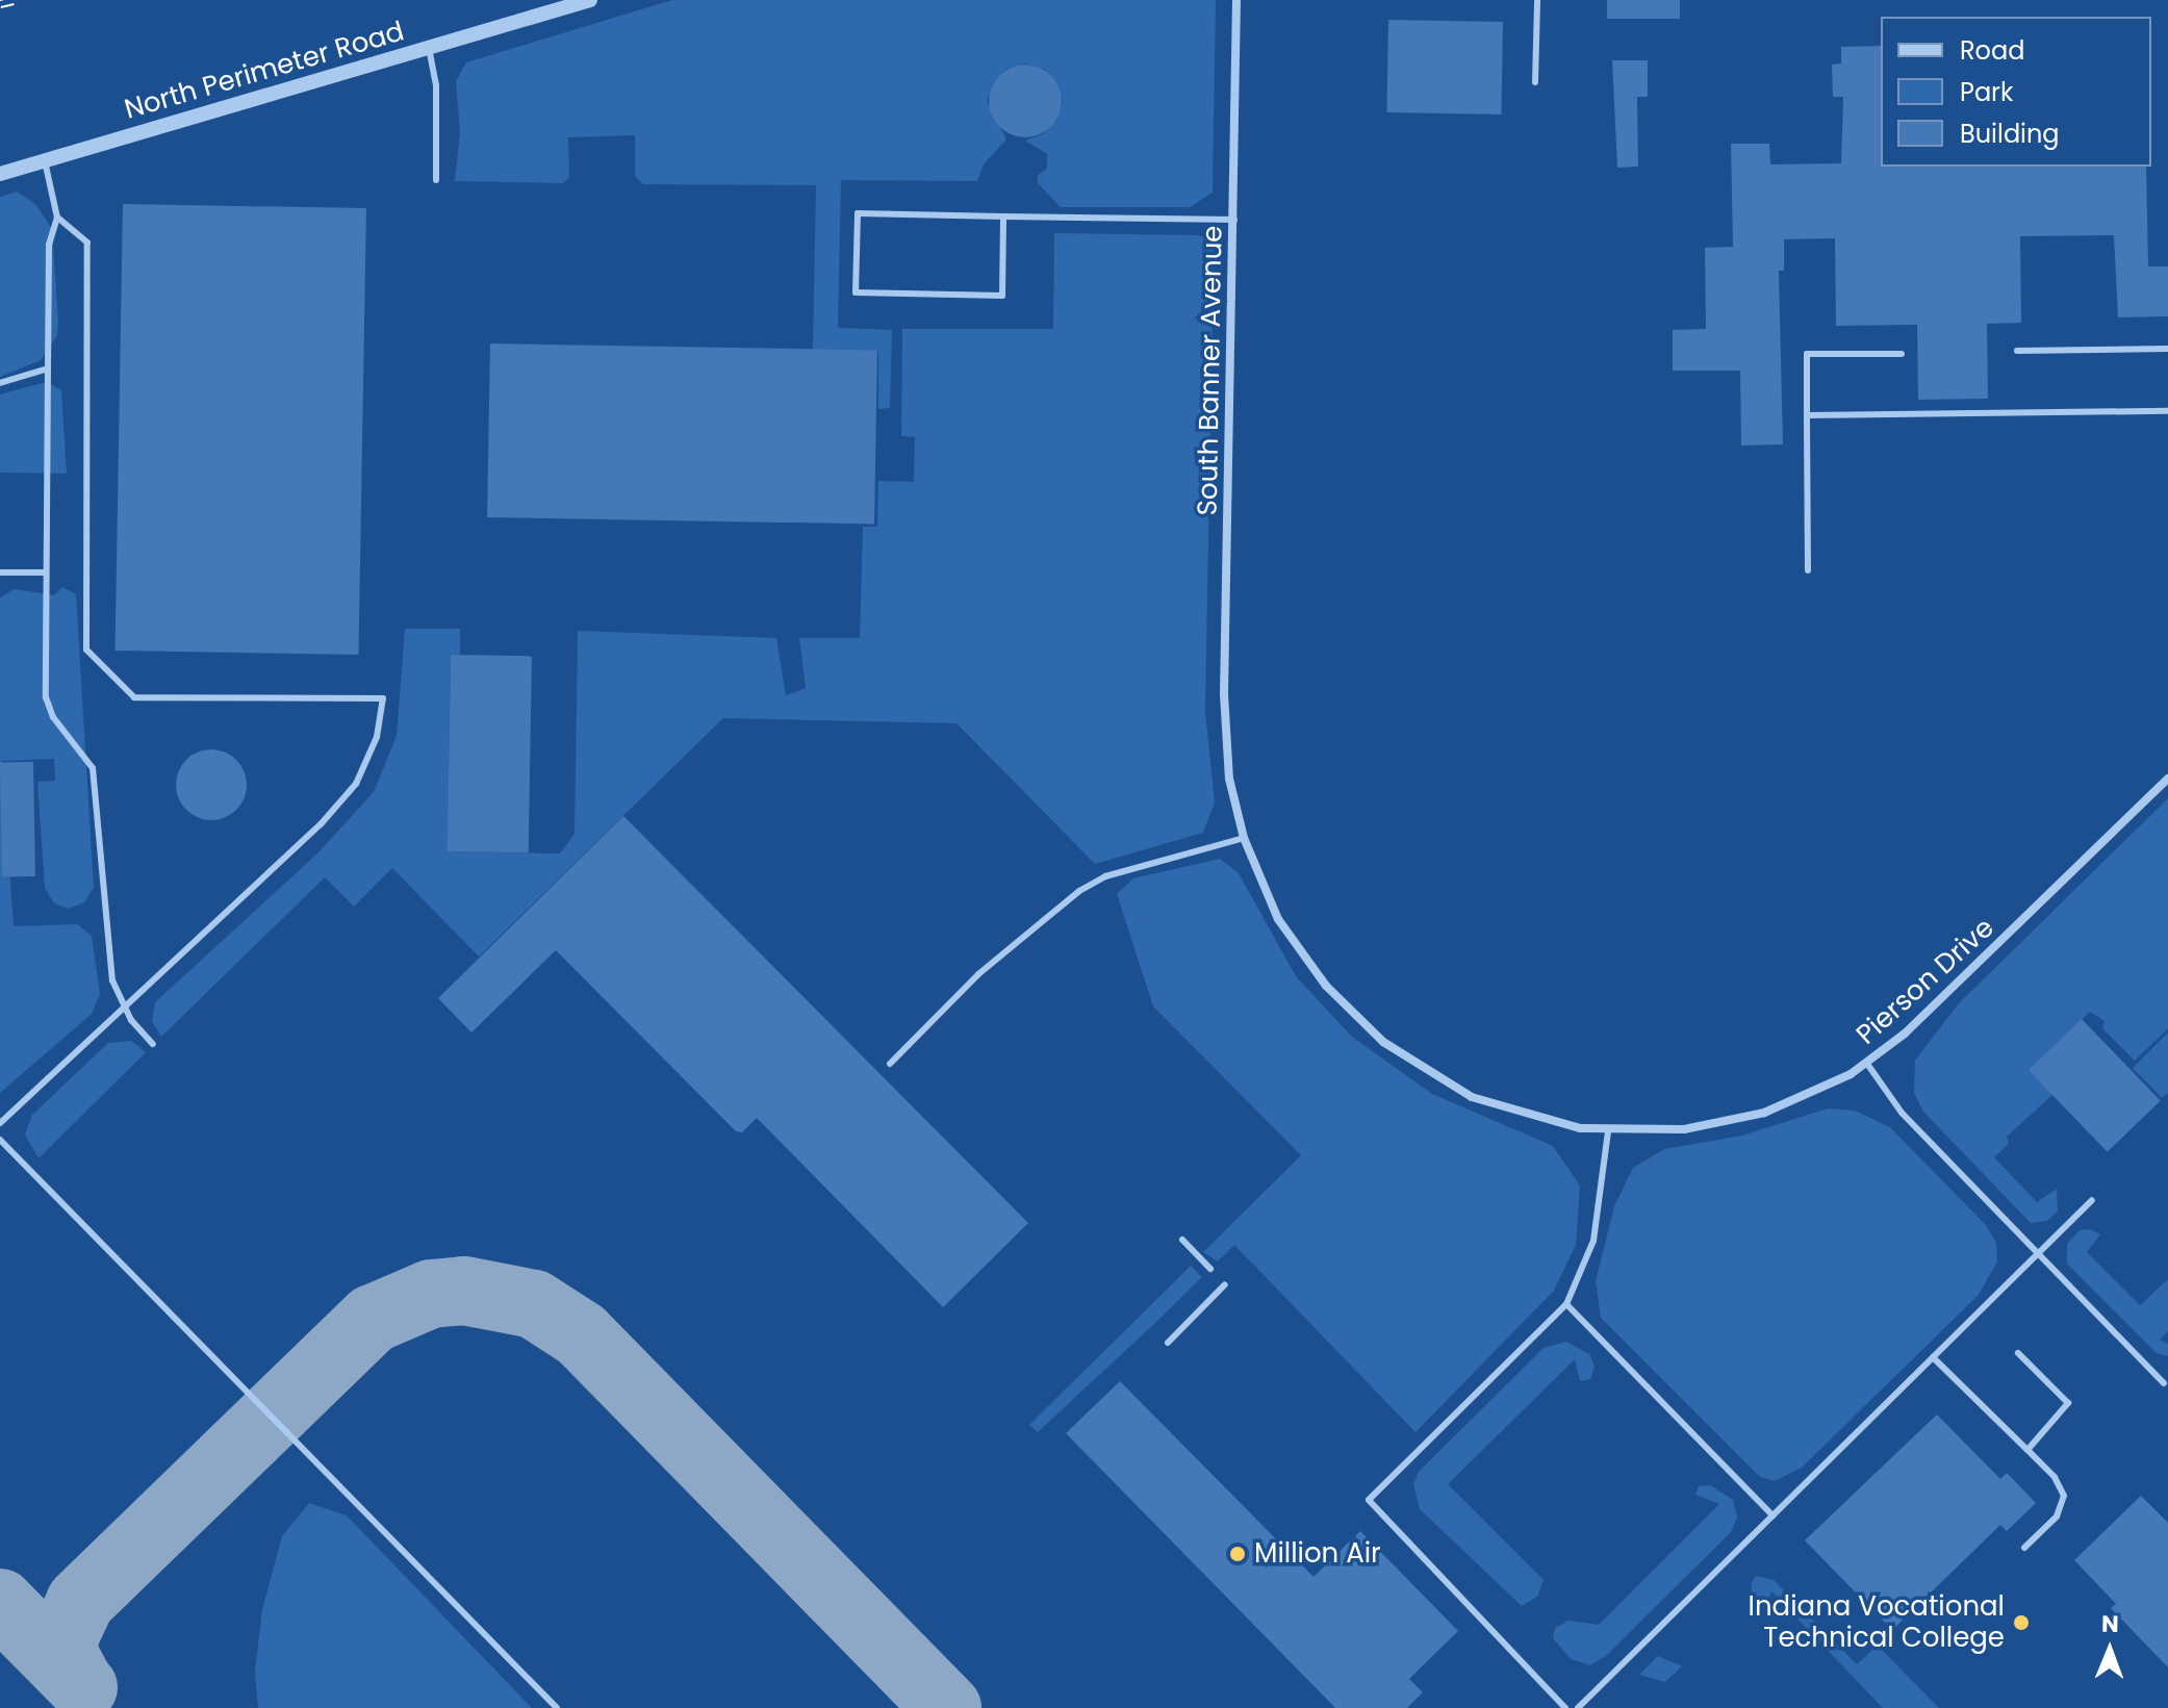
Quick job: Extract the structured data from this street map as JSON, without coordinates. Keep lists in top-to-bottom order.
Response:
{
  "streets": {
    "street": ["North Perimeter Road", "South Banner Avenue", "Pierson Drive"]
  },
  "crossings": [
    ["South Banner Avenue", "Pierson Drive"]
  ],
  "places": ["Million Air", "Indiana Vocational Technical College"],
  "legend": ["Road", "Park", "Building"],
  "north": "top"
}
